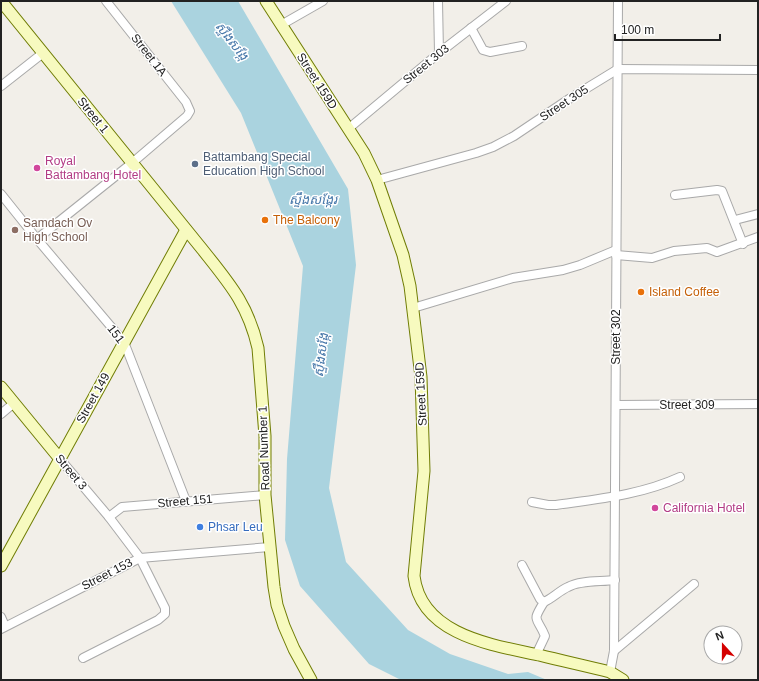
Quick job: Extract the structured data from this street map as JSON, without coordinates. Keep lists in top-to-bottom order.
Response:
{
  "streets": {
    "street": [
      "Street 1A",
      "Street 303",
      "Street 159D",
      "Street 305",
      "Street 1",
      "151",
      "Street 302",
      "Street 149",
      "Street 309",
      "Road Number 1",
      "Street 3",
      "Street 151",
      "Street 153"
    ]
  },
  "crossings": [
    ["Street 1A", "Street 1"],
    ["Street 303", "Street 159D"],
    ["Street 159D", "Street 305"],
    ["Street 159D", "Street 302"],
    ["Street 305", "Street 302"],
    ["Street 1", "Street 149"],
    ["Street 1", "Road Number 1"],
    ["151", "Street 149"],
    ["151", "Street 151"],
    ["Street 302", "Street 309"],
    ["Street 149", "Road Number 1"],
    ["Street 149", "Street 3"],
    ["Road Number 1", "Street 151"],
    ["Road Number 1", "Street 153"],
    ["Street 3", "Street 151"],
    ["Street 3", "Street 153"]
  ],
  "water": ["ស្ទឹងសង្កែ", "ស្ទឹងសង្កែរ"],
  "places": [
    "Battambang Special Education High School",
    "Royal Battambang Hotel",
    "The Balcony",
    "Samdach Ov High School",
    "Island Coffee",
    "California Hotel",
    "Phsar Leu"
  ],
  "scale_bar": "100 m",
  "north": "top"
}
